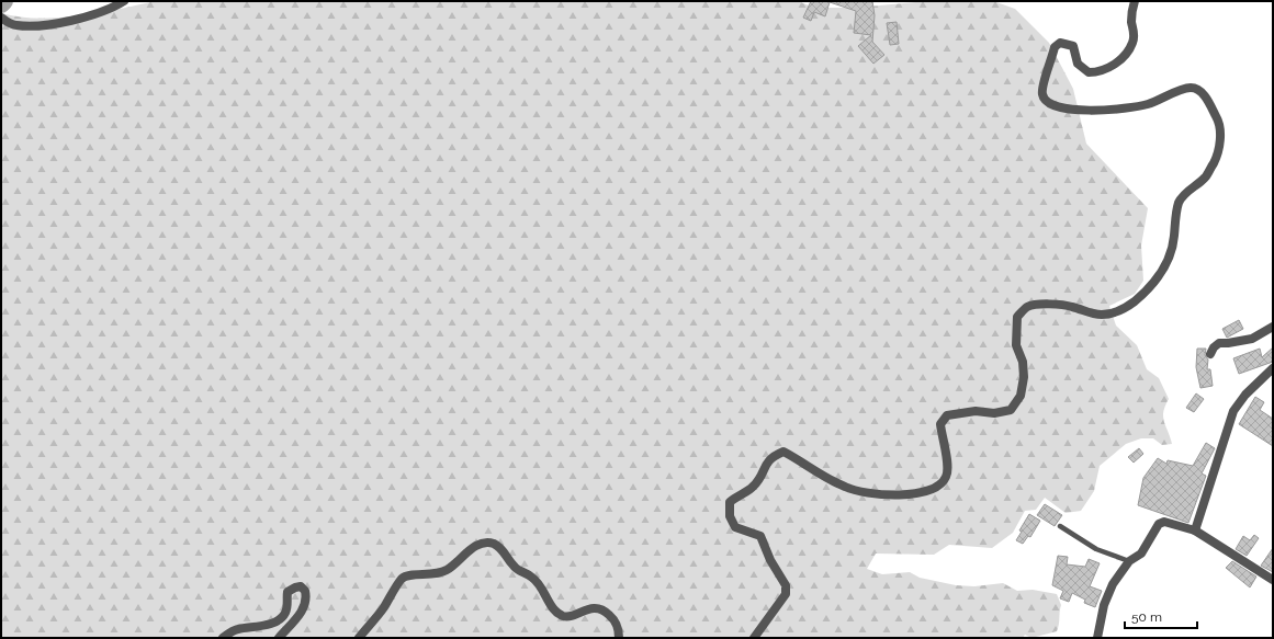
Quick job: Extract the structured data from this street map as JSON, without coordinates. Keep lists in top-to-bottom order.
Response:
{
  "scale_bar": "50 m"
}
